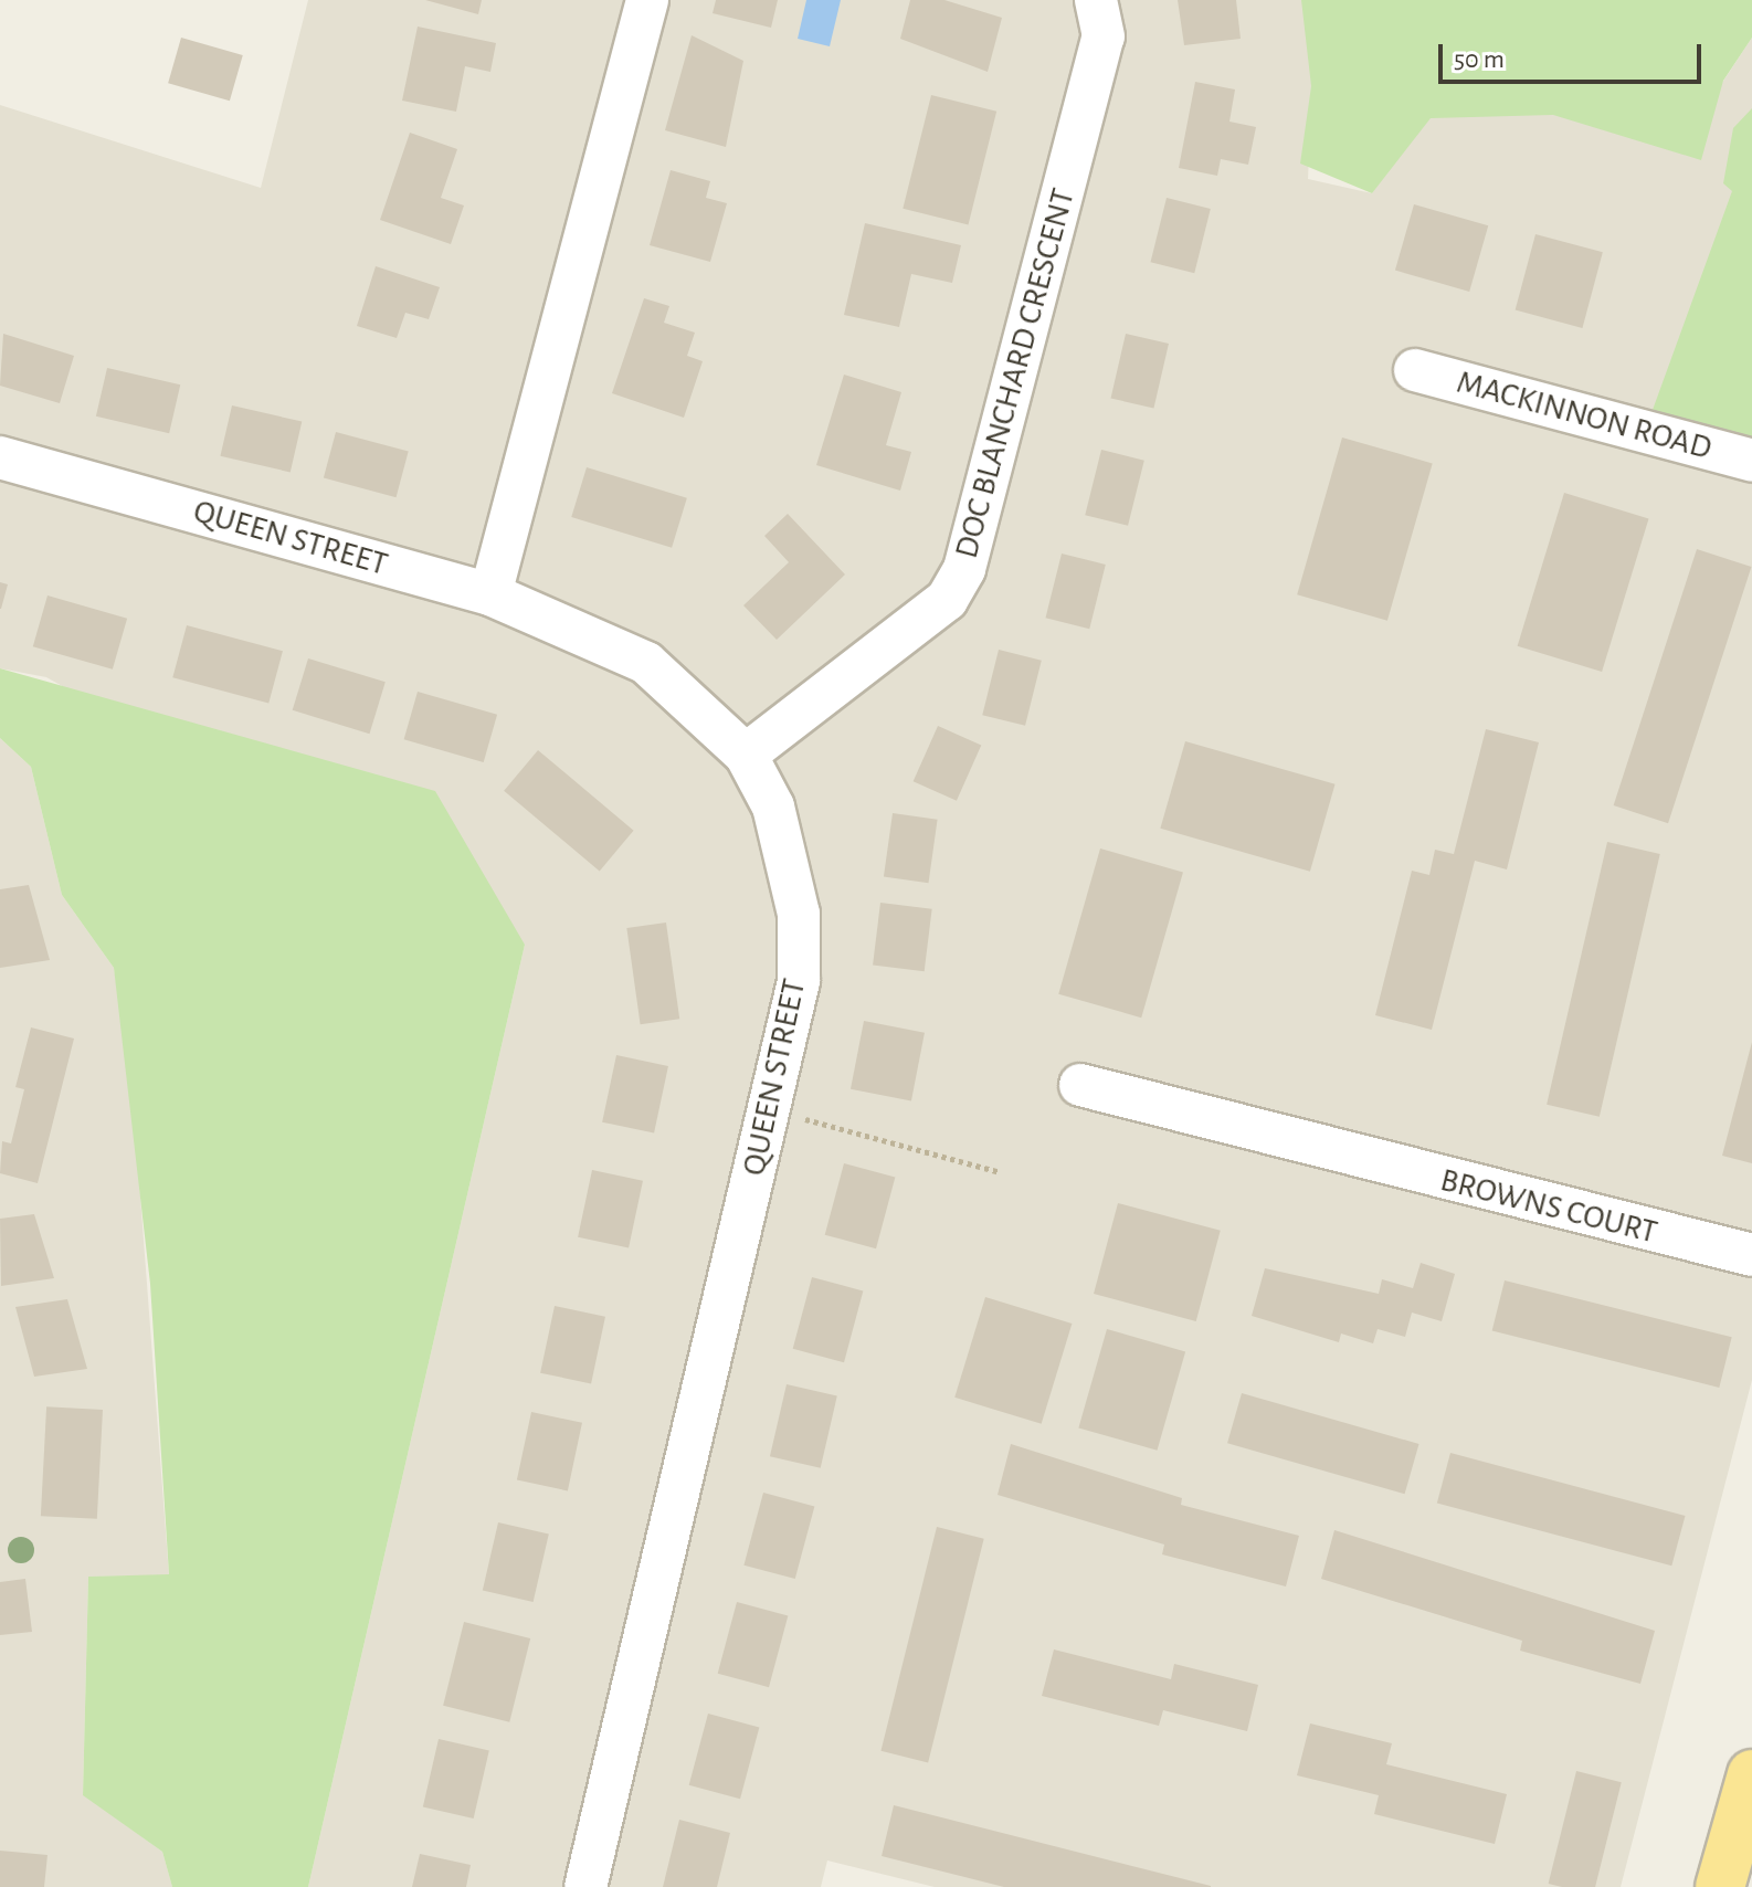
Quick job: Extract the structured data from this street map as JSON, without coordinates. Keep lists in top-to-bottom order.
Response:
{
  "streets": {
    "street": [
      "DOC BLANCHARD CRESCENT",
      "MACKINNON ROAD",
      "QUEEN STREET",
      "BROWNS COURT"
    ]
  },
  "crossings": [
    ["DOC BLANCHARD CRESCENT", "QUEEN STREET"]
  ],
  "scale_bar": "50 m"
}
